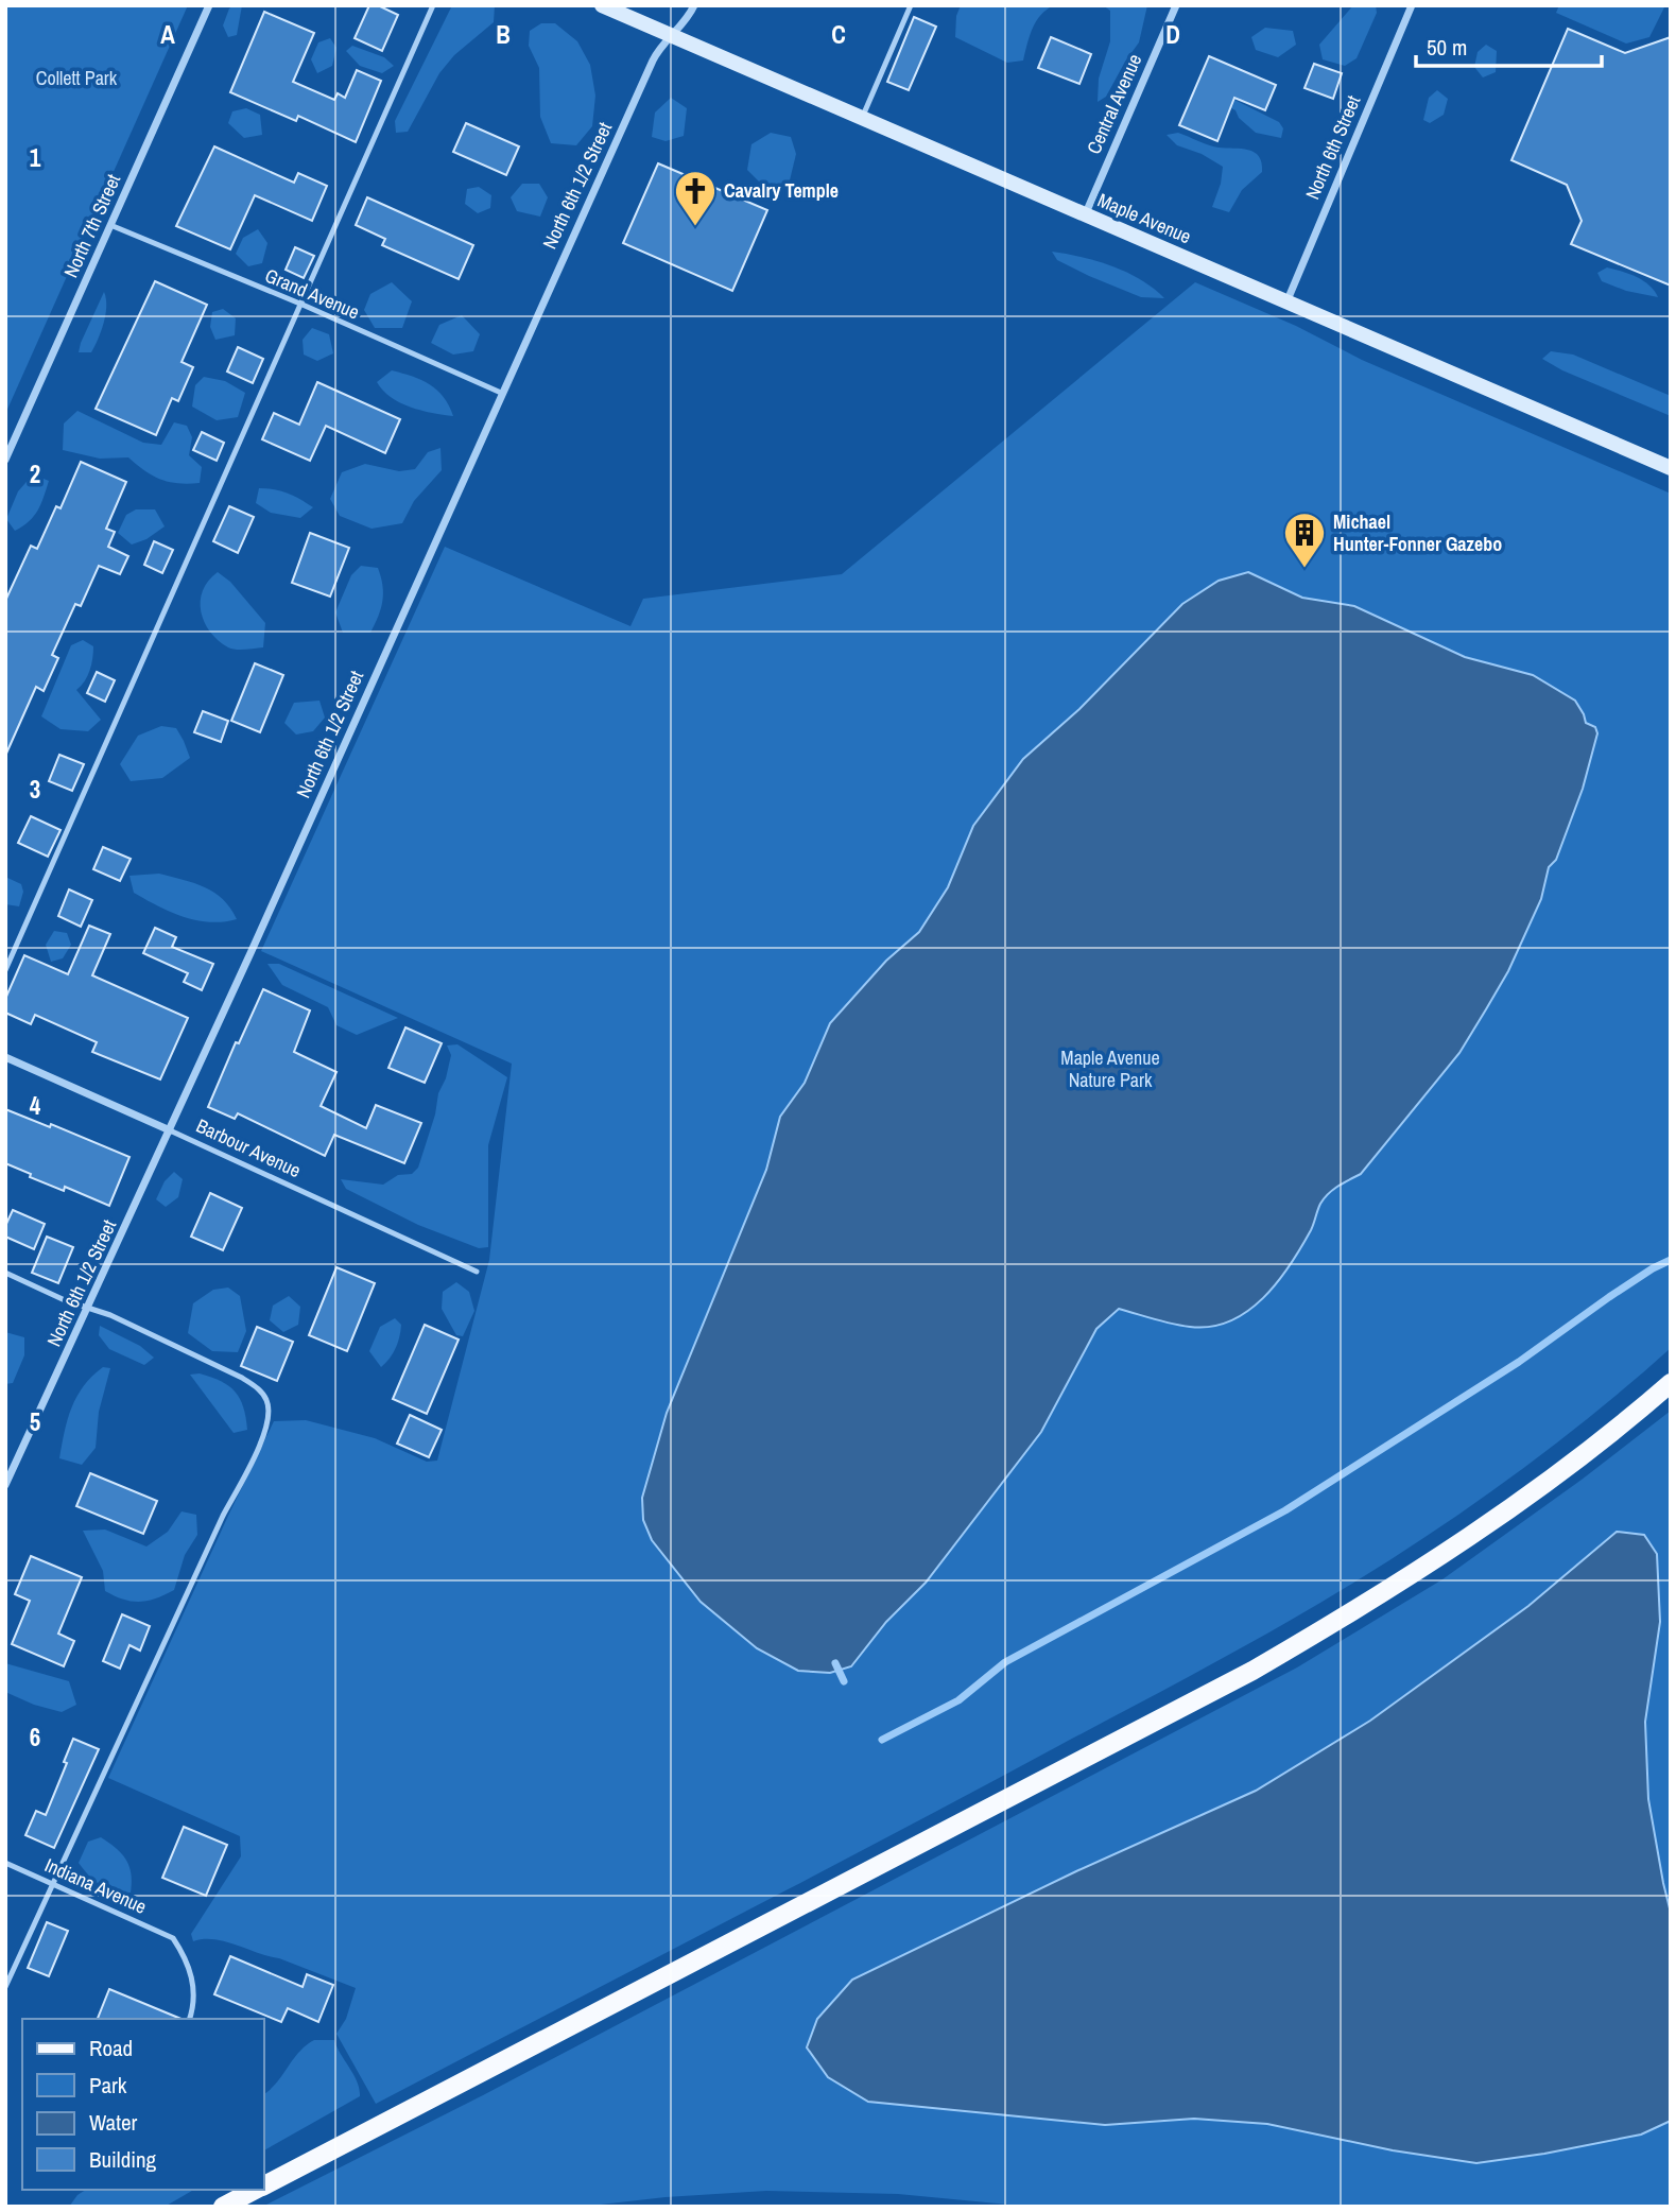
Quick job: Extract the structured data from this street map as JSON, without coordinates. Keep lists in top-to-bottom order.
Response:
{
  "streets": {
    "main road": ["Maple Avenue"],
    "street": [
      "Central Avenue",
      "North 6th Street",
      "North 6th 1/2 Street",
      "North 7th Street",
      "Barbour Avenue"
    ],
    "lane": ["Grand Avenue", "Indiana Avenue"]
  },
  "crossings": [
    ["Central Avenue", "Maple Avenue"],
    ["North 6th Street", "Maple Avenue"],
    ["North 6th 1/2 Street", "Maple Avenue"],
    ["North 6th 1/2 Street", "Grand Avenue"],
    ["North 6th 1/2 Street", "Barbour Avenue"],
    ["North 7th Street", "Grand Avenue"]
  ],
  "parks": ["Collett Park", "Maple Avenue Nature Park"],
  "places": {
    "church": ["Cavalry Temple"],
    "building": ["Michael Hunter-Fonner Gazebo"]
  },
  "legend": [
    "Road",
    "Park",
    "Water",
    "Building"
  ],
  "scale_bar": "50 m",
  "grid": {
    "columns": [
      "A",
      "B",
      "C",
      "D"
    ],
    "rows": [
      "1",
      "2",
      "3",
      "4",
      "5",
      "6"
    ]
  }
}
